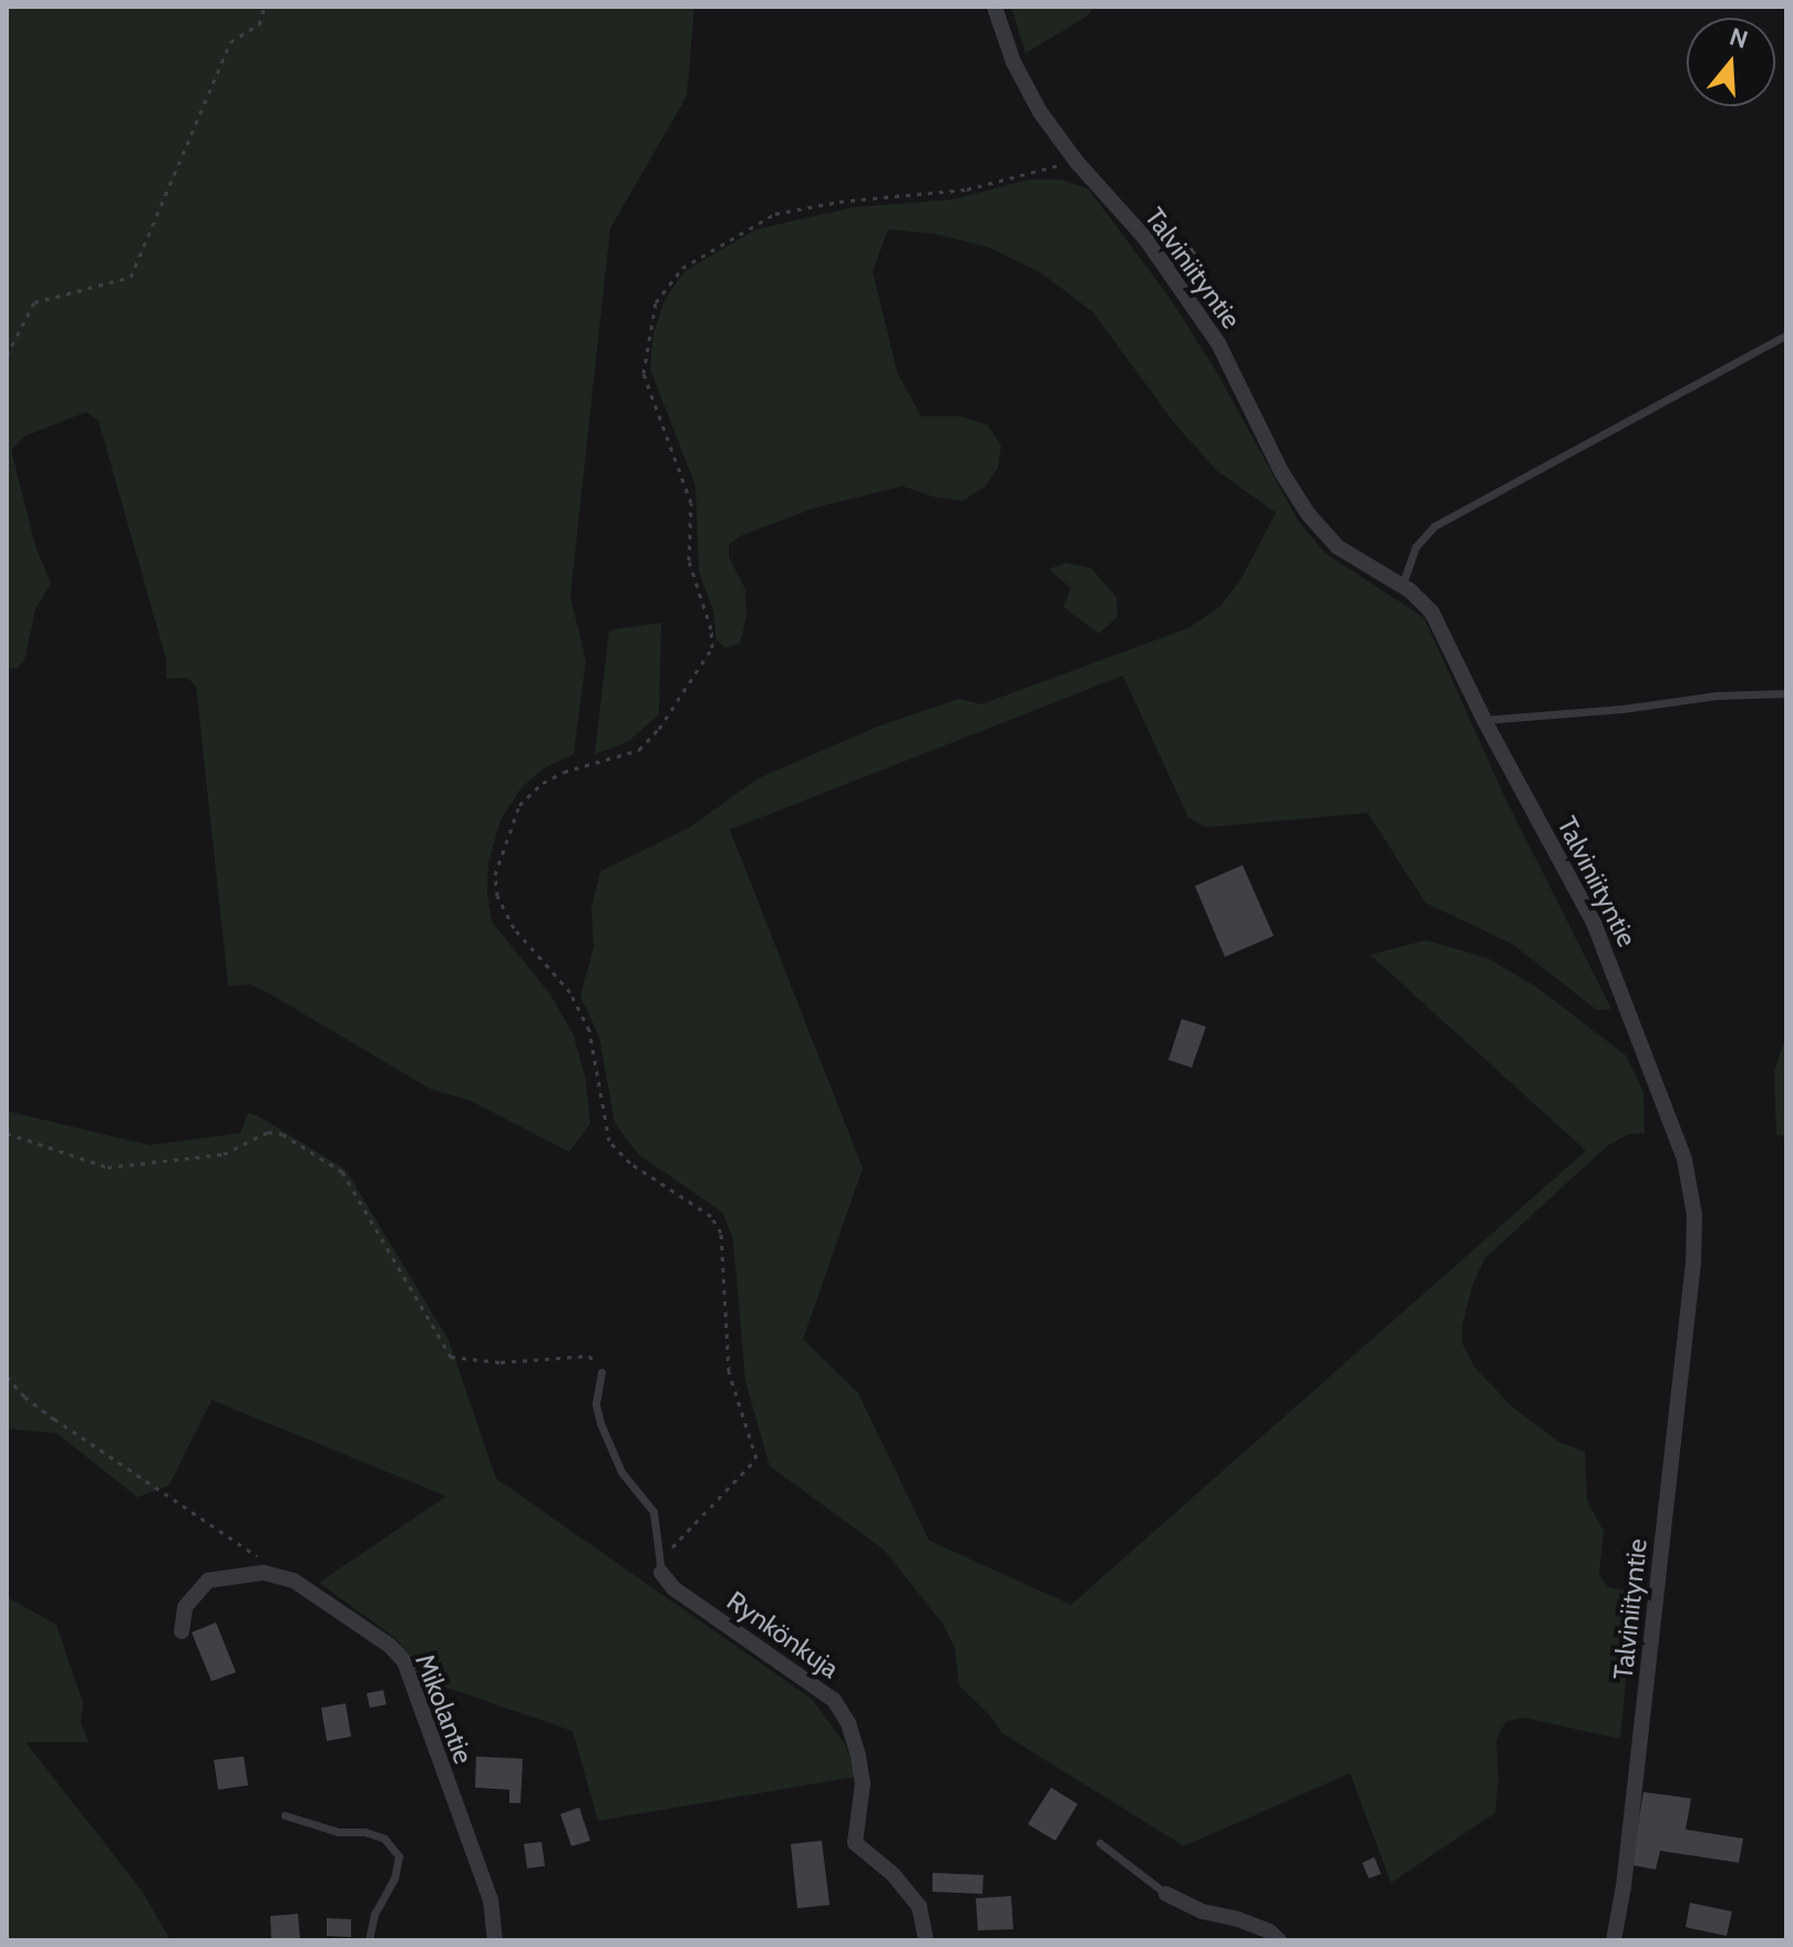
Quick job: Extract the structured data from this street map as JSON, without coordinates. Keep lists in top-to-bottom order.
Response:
{
  "streets": {
    "street": ["Talviniityntie", "Rynkönkuja", "Mikolantie"]
  },
  "north": "top"
}
